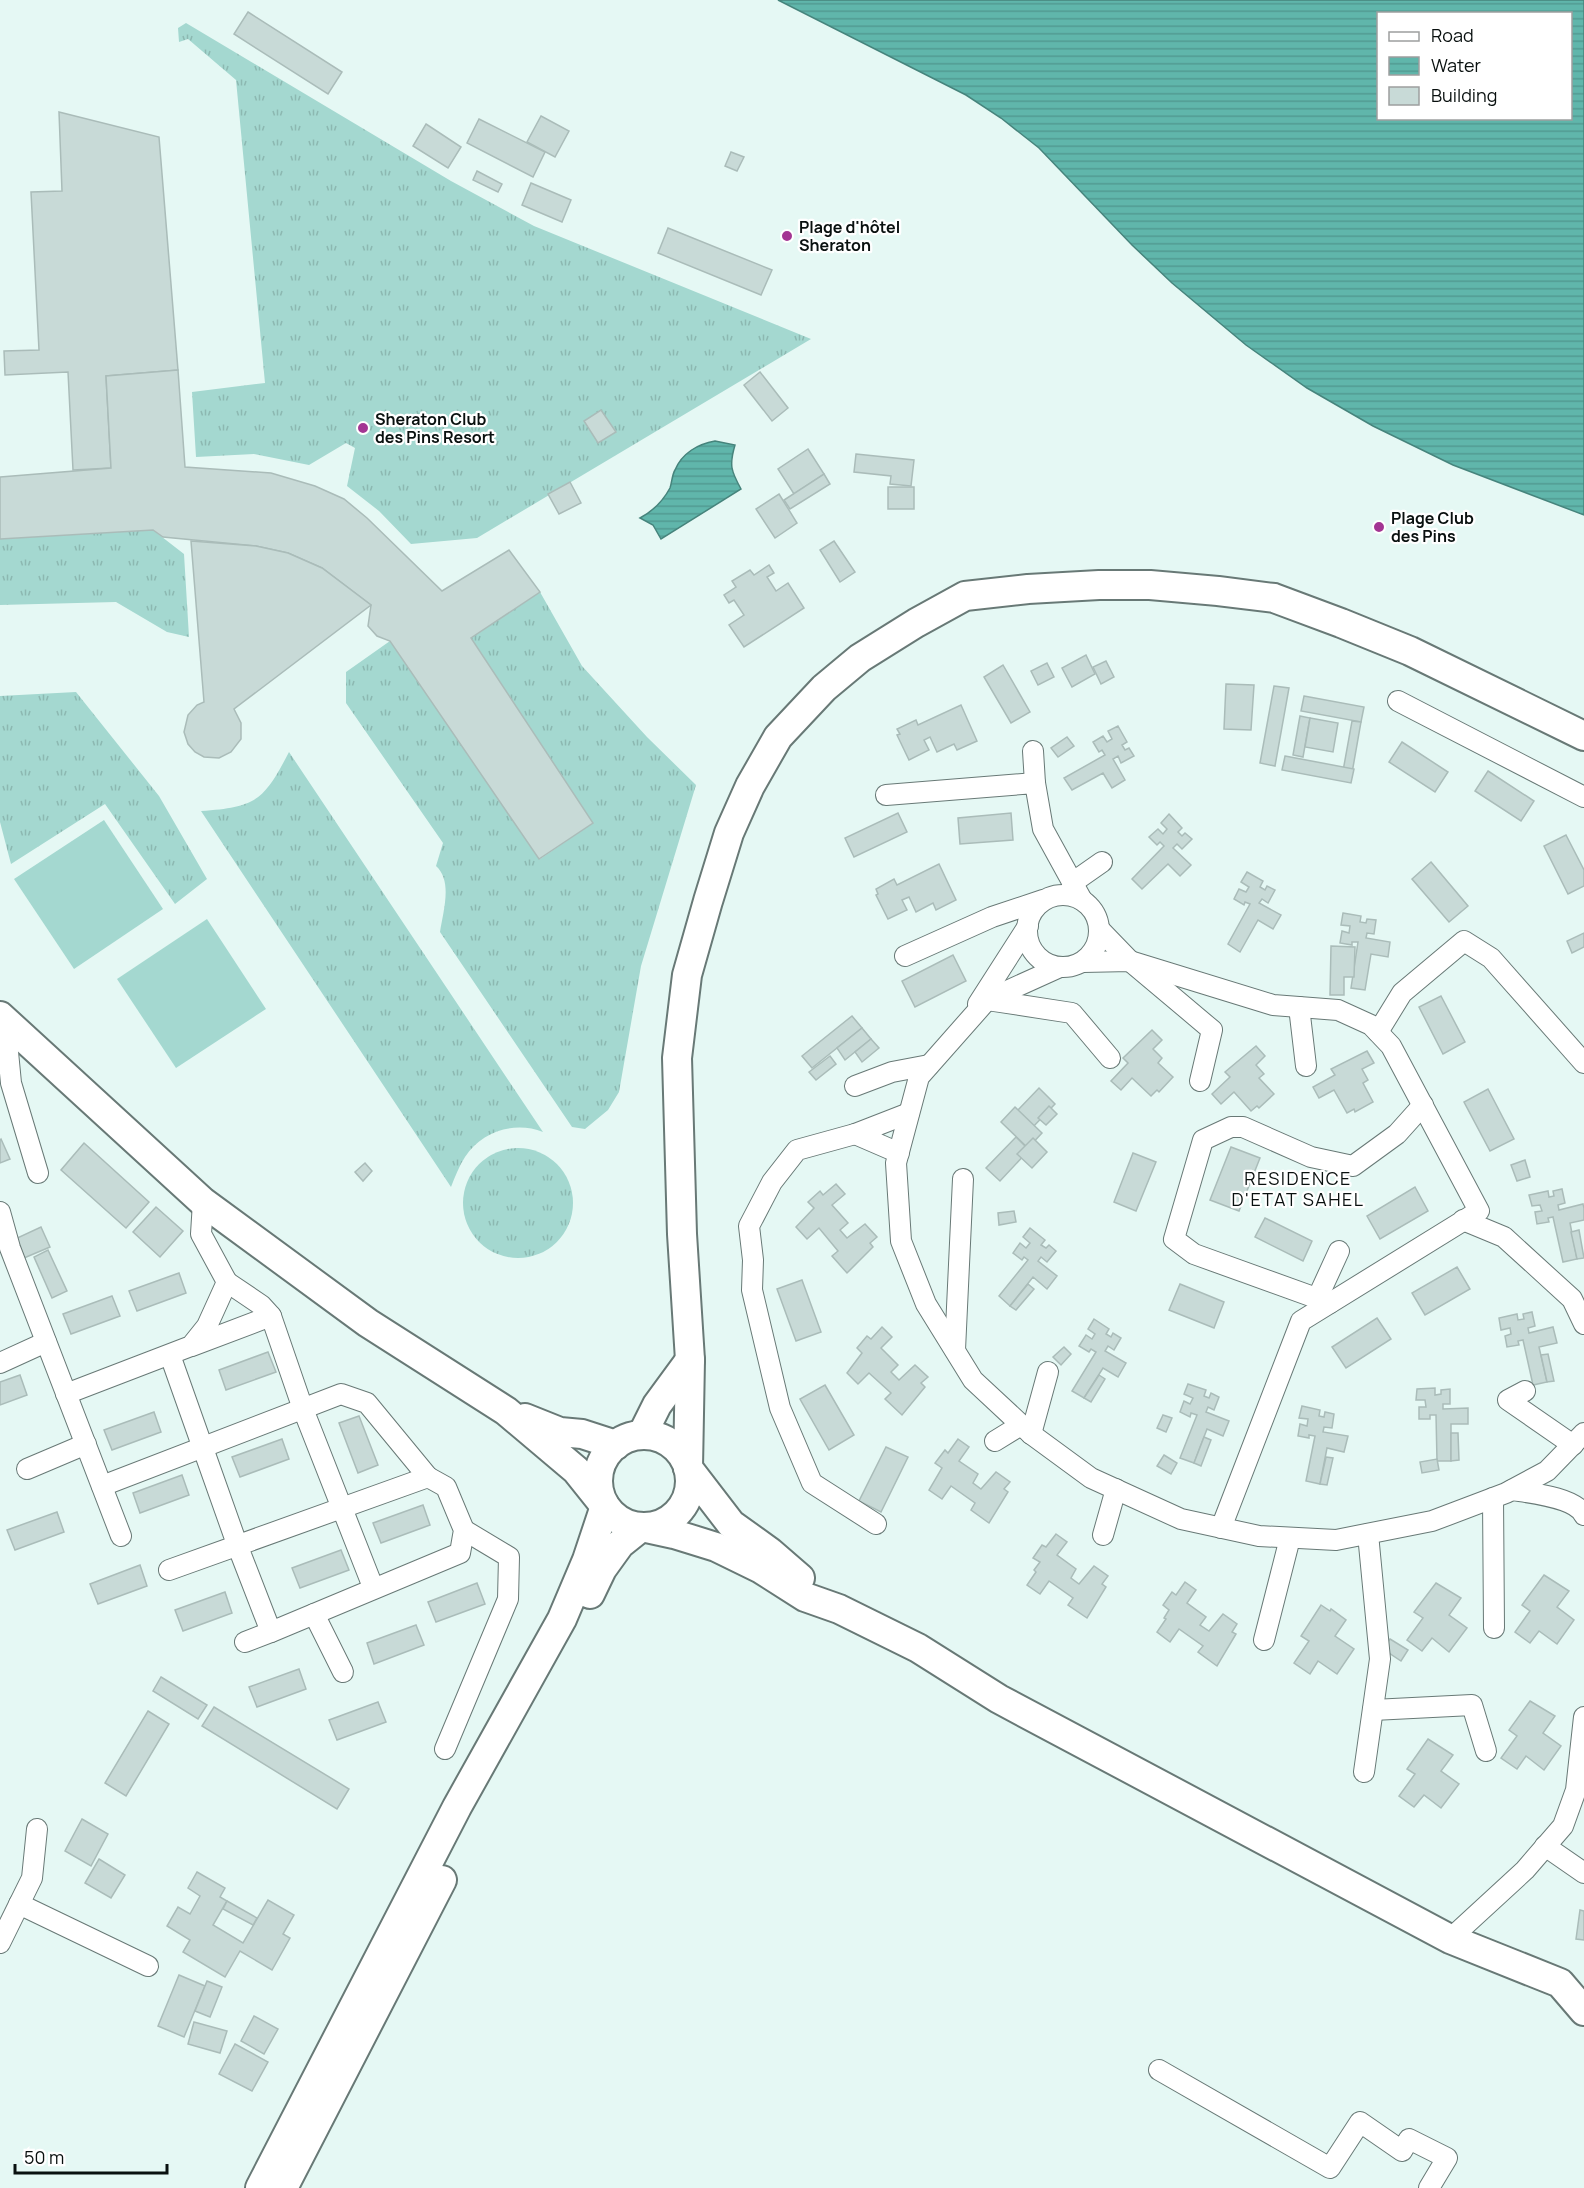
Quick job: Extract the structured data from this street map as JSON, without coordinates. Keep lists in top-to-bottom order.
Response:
{
  "districts": ["RESIDENCE D'ETAT SAHEL"],
  "places": ["Plage d'hôtel Sheraton", "Sheraton Club des Pins Resort", "Plage Club des Pins"],
  "legend": ["Road", "Water", "Building"],
  "scale_bar": "50 m"
}
